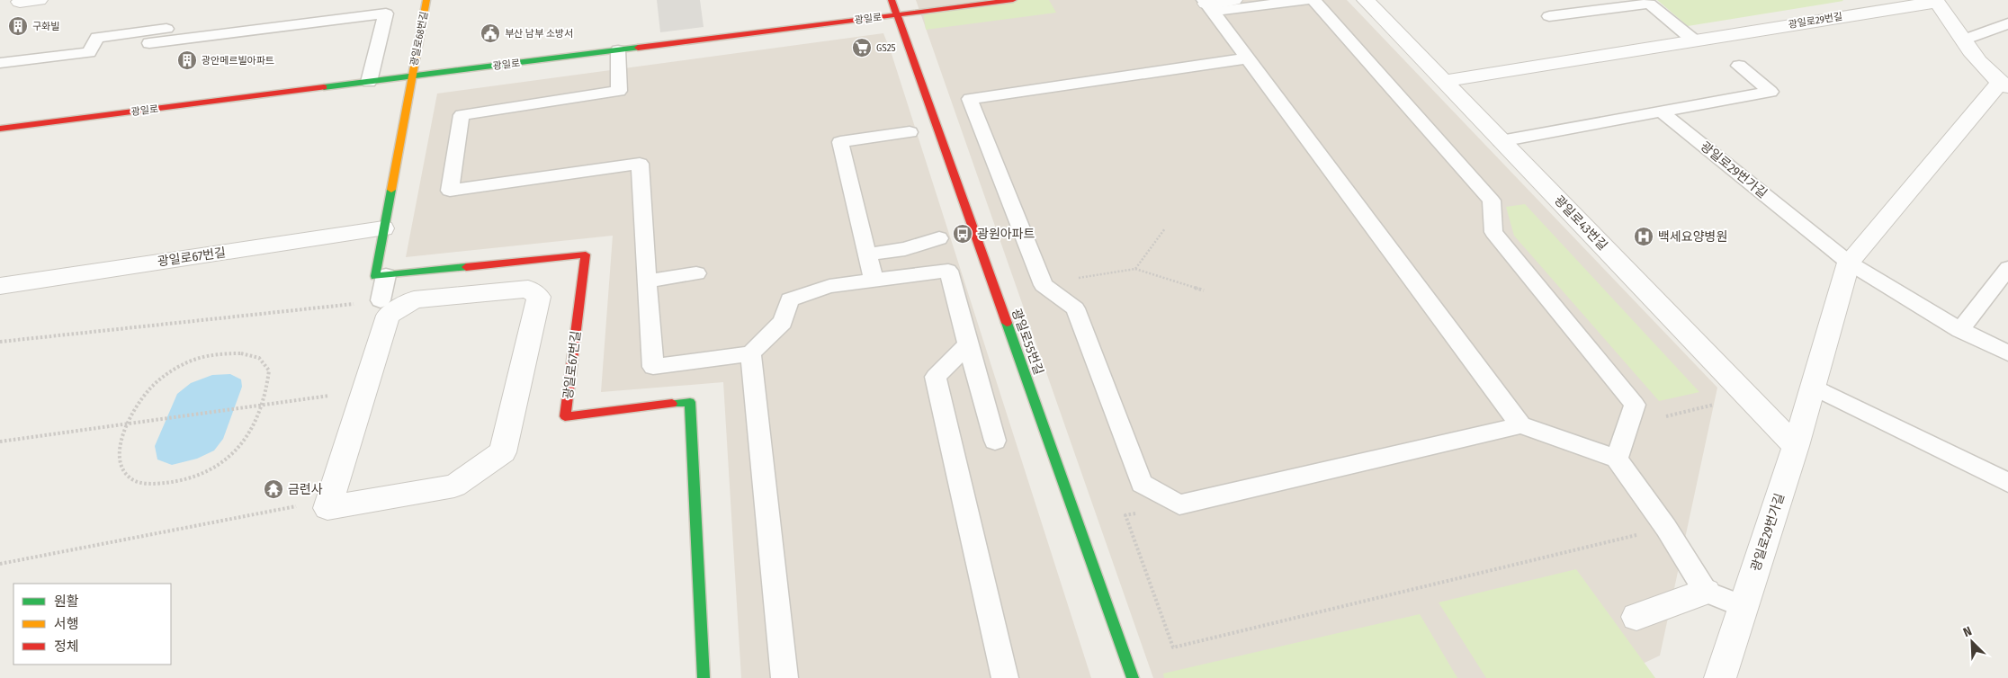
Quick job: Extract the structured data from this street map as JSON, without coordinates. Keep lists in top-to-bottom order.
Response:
{
  "streets": {
    "street": [
      "광일로",
      "광일로29번길",
      "광일로68번길",
      "광일로29번가길",
      "광일로43번길",
      "광일로67번길",
      "광일로55번길"
    ]
  },
  "crossings": [
    ["광일로", "광일로68번길"],
    ["광일로", "광일로55번길"],
    ["광일로29번길", "광일로29번가길"],
    ["광일로29번길", "광일로43번길"],
    ["광일로29번가길", "광일로43번길"]
  ],
  "places": {
    "building": ["구화빌", "광안메르빌아파트"],
    "public building": ["부산 남부 소방서"],
    "supermarket": ["GS25"],
    "bus stop": ["광원아파트"],
    "hospital": ["백세요양병원"],
    "temple": ["금련사"]
  },
  "legend": ["원활", "서행", "정체"],
  "north": "top left"
}
